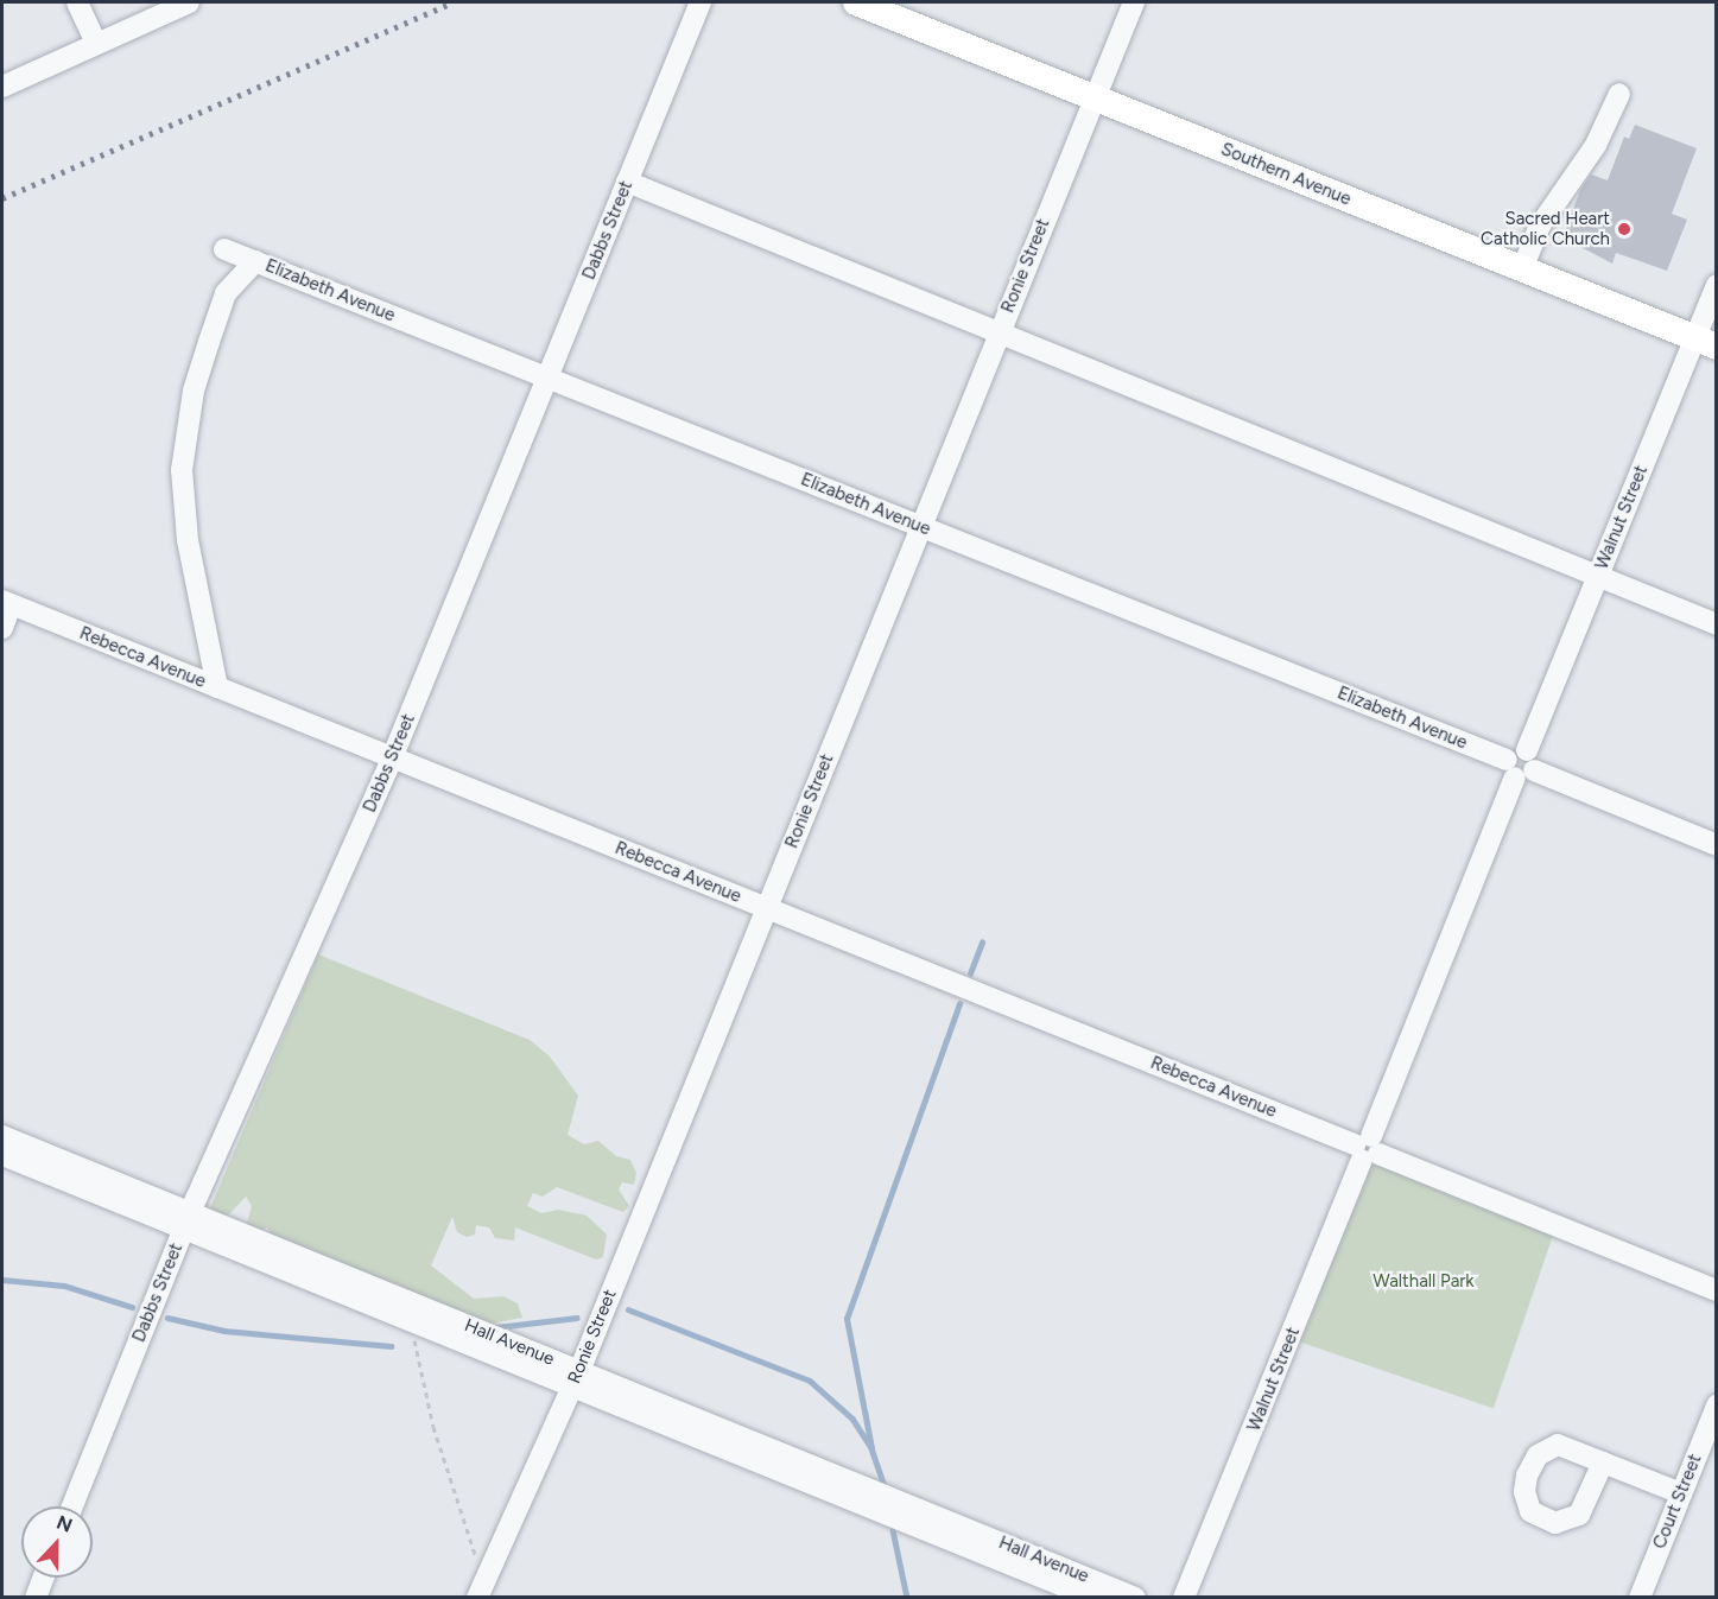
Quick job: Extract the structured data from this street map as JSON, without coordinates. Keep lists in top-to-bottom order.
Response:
{
  "streets": {
    "main road": ["Southern Avenue"],
    "street": [
      "Dabbs Street",
      "Ronie Street",
      "Elizabeth Avenue",
      "Walnut Street",
      "Rebecca Avenue",
      "Hall Avenue",
      "Court Street"
    ]
  },
  "crossings": [
    ["Southern Avenue", "Ronie Street"],
    ["Southern Avenue", "Walnut Street"],
    ["Dabbs Street", "Elizabeth Avenue"],
    ["Dabbs Street", "Rebecca Avenue"],
    ["Dabbs Street", "Hall Avenue"],
    ["Ronie Street", "Elizabeth Avenue"],
    ["Ronie Street", "Rebecca Avenue"],
    ["Ronie Street", "Hall Avenue"],
    ["Elizabeth Avenue", "Walnut Street"],
    ["Walnut Street", "Rebecca Avenue"]
  ],
  "parks": ["Walthall Park"],
  "places": ["Sacred Heart Catholic Church"],
  "north": "top"
}
